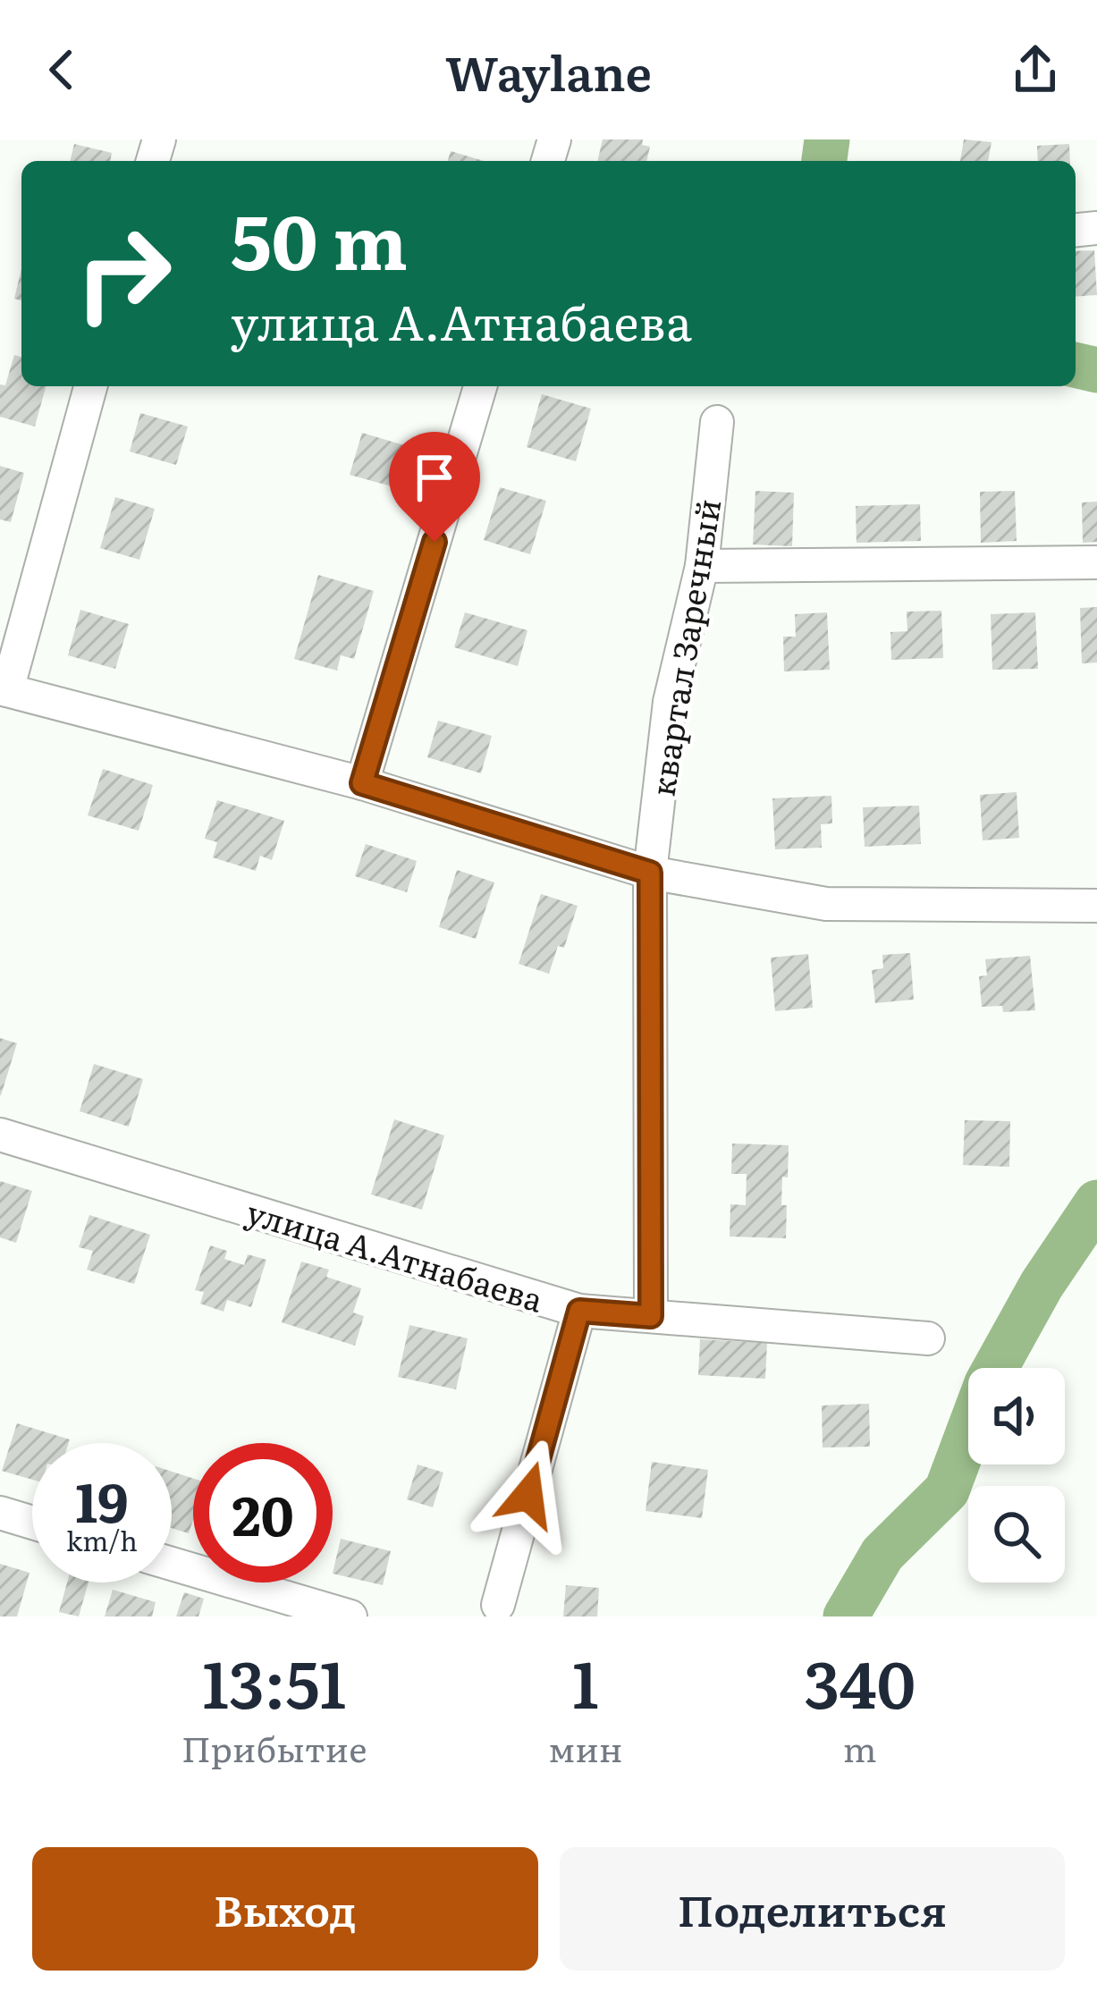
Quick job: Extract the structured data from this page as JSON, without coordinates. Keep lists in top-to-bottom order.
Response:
{
  "streets": {
    "street": ["квартал Заречный", "улица А.Атнабаева"]
  },
  "crossings": [
    ["квартал Заречный", "улица А.Атнабаева"]
  ],
  "page": {
    "header": "Waylane",
    "turn": ["50 m", "улица А.Атнабаева"],
    "speed": "19 km/h",
    "limit": "20",
    "eta": [
      "13:51",
      "Прибытие",
      "1",
      "мин",
      "340",
      "m"
    ],
    "buttons": ["Выход", "Поделиться"]
  }
}
